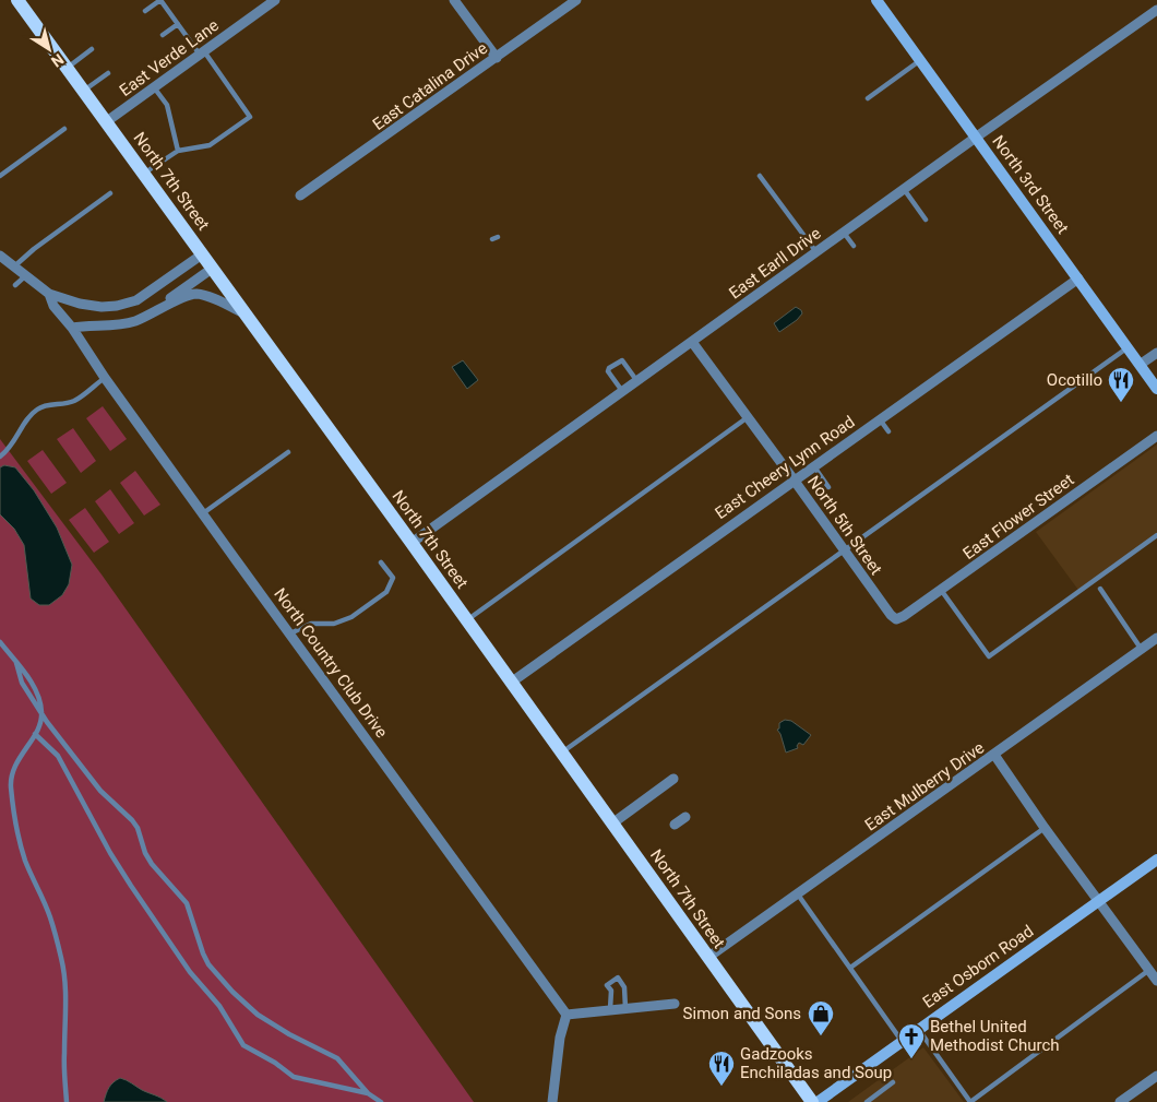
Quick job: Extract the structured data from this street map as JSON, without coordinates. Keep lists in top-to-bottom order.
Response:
{
  "streets": {
    "main road": ["North 7th Street"],
    "street": [
      "East Verde Lane",
      "East Catalina Drive",
      "North 3rd Street",
      "East Earll Drive",
      "East Cheery Lynn Road",
      "East Flower Street",
      "North 5th Street",
      "North Country Club Drive",
      "East Mulberry Drive",
      "East Osborn Road"
    ]
  },
  "crossings": [
    ["East Verde Lane", "North 7th Street"],
    ["North 7th Street", "East Earll Drive"],
    ["North 7th Street", "East Cheery Lynn Road"],
    ["North 7th Street", "North Country Club Drive"],
    ["North 7th Street", "East Mulberry Drive"],
    ["North 3rd Street", "East Earll Drive"],
    ["North 3rd Street", "East Cheery Lynn Road"],
    ["East Earll Drive", "North 5th Street"],
    ["East Cheery Lynn Road", "North 5th Street"],
    ["East Flower Street", "North 5th Street"]
  ],
  "places": {
    "restaurant": ["Ocotillo", "Gadzooks Enchiladas and Soup"],
    "shop": ["Simon and Sons"],
    "church": ["Bethel United Methodist Church"]
  },
  "north": "bottom right"
}
